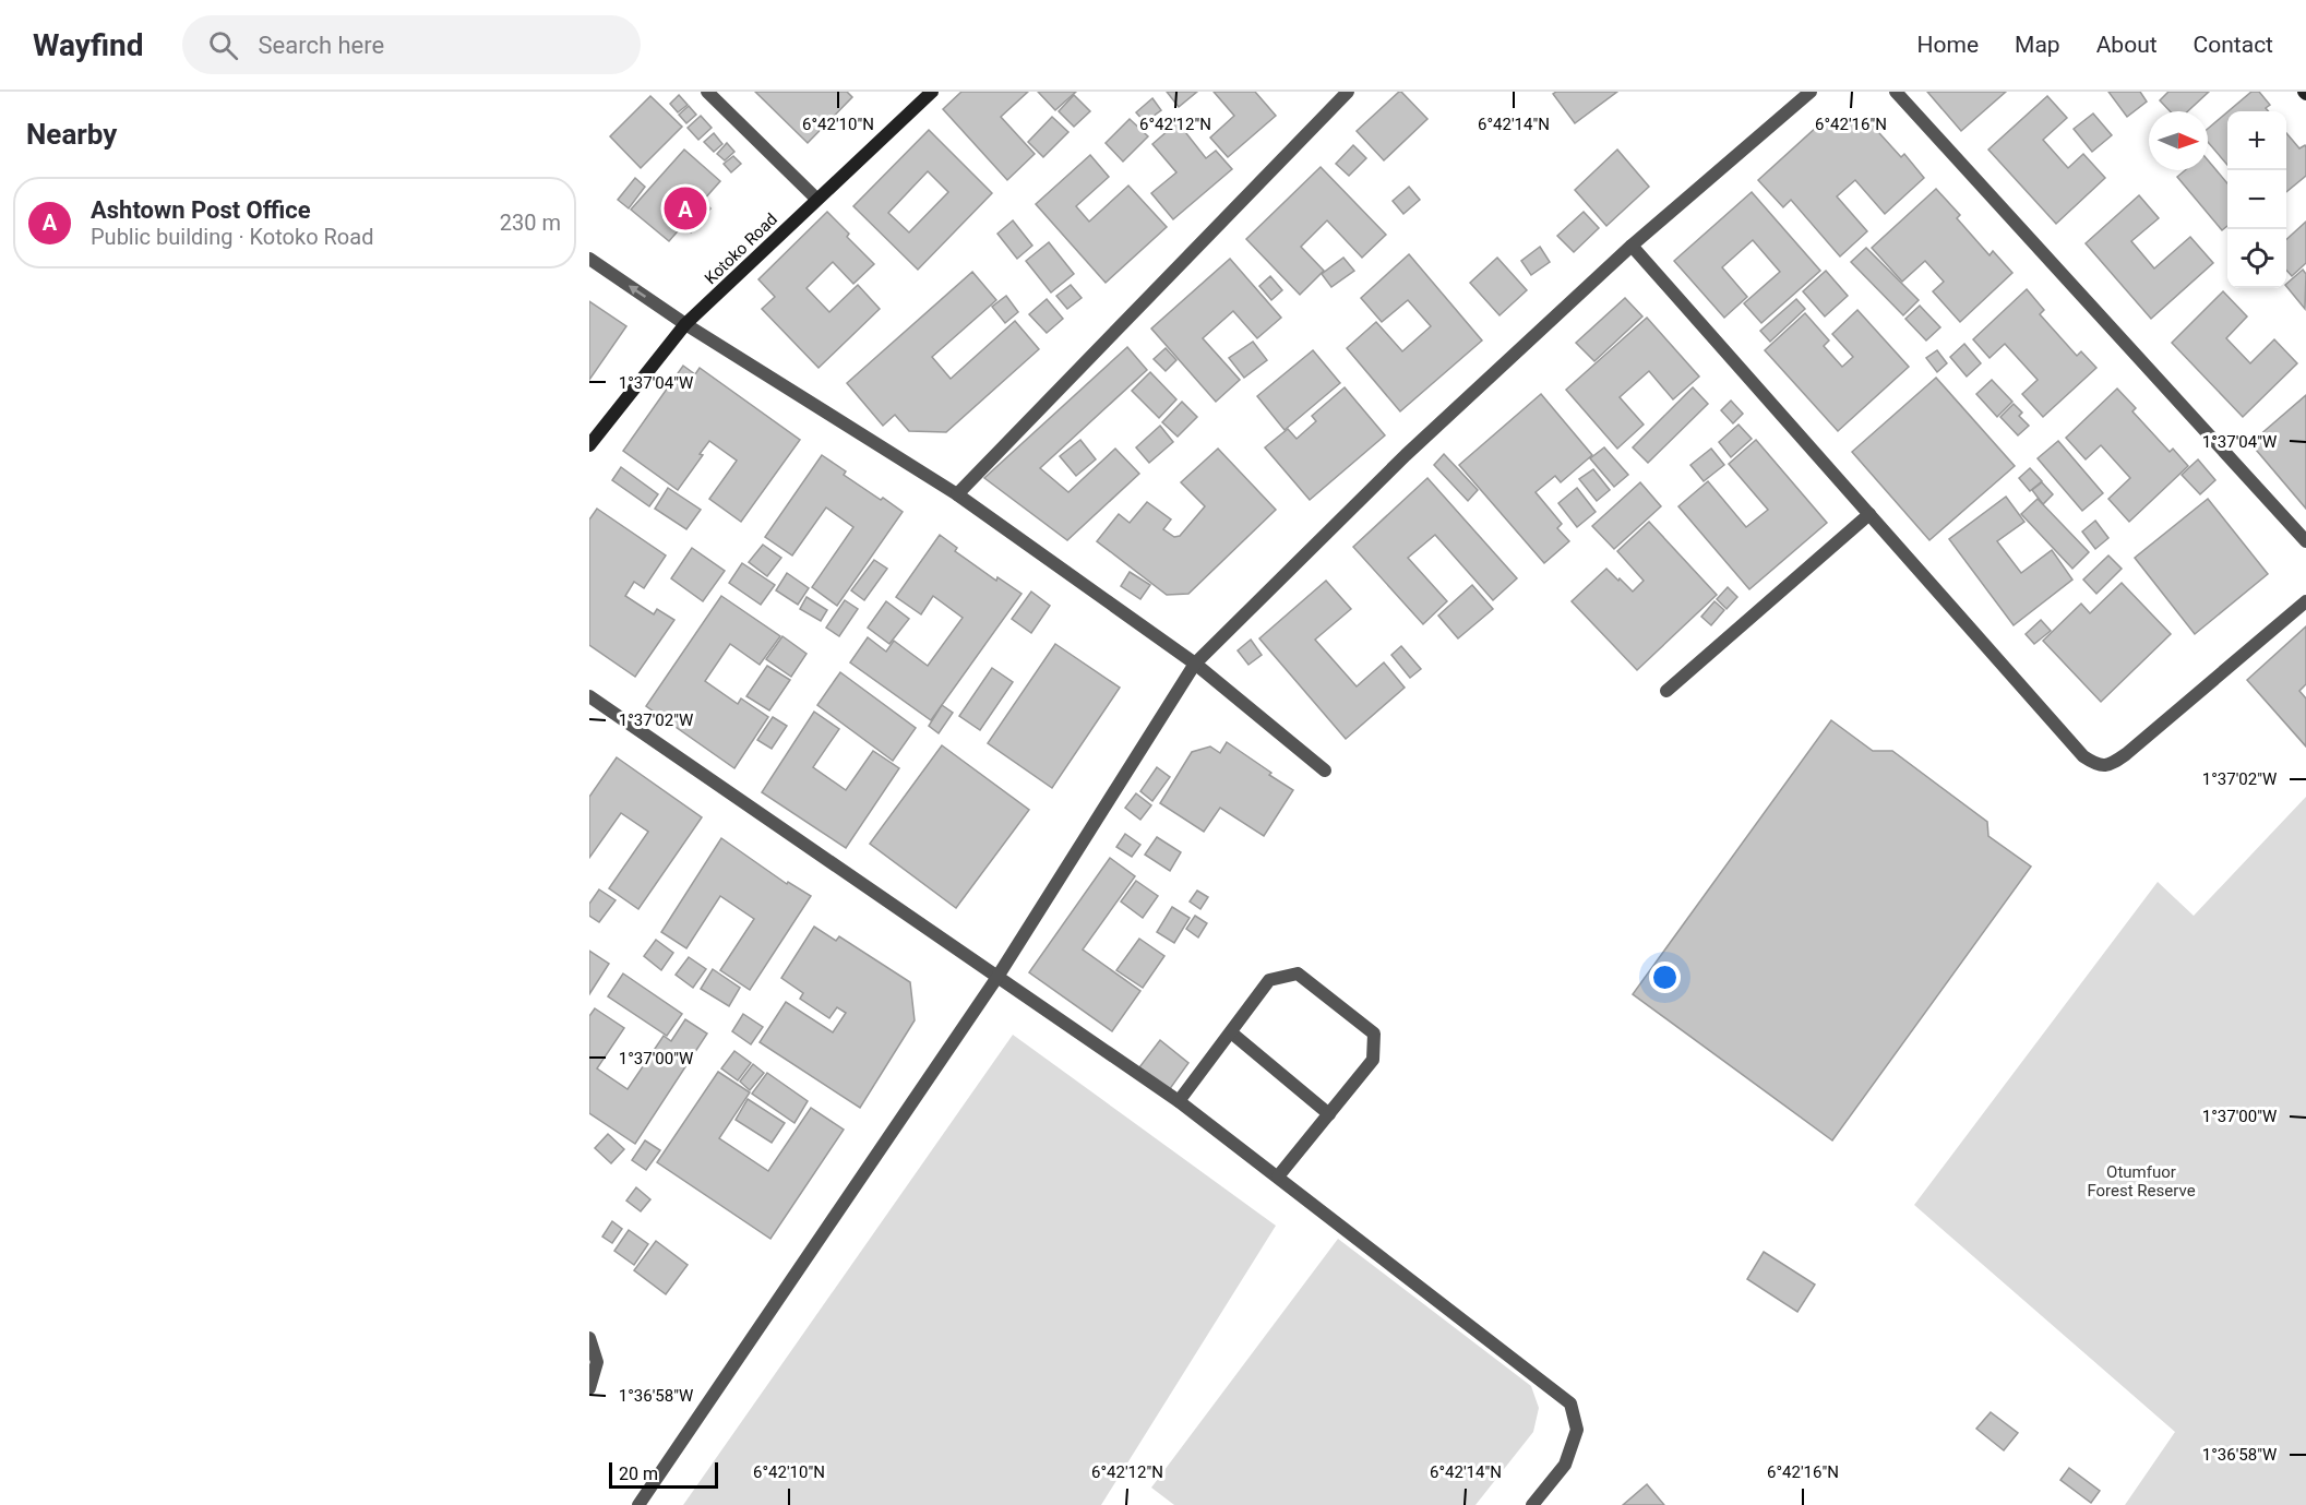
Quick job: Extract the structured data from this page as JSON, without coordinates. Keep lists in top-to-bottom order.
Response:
{
  "streets": {
    "street": ["Kotoko Road"]
  },
  "parks": ["Otumfuor Forest Reserve"],
  "scale_bar": "20 m",
  "north": "right",
  "page": {
    "header": "Wayfind",
    "search": "Search here",
    "nav": [
      "Home",
      "Map",
      "About",
      "Contact"
    ],
    "heading": "Nearby",
    "map_buttons": ["+", "−"],
    "list": [
      {
        "mark": "A",
        "name": "Ashtown Post Office",
        "note": "Public building · Kotoko Road",
        "value": "230 m"
      }
    ],
    "pins": "A",
    "scale": "20 m"
  },
  "coordinates": [
    "6°42'10\"N",
    "6°42'12\"N",
    "6°42'14\"N",
    "6°42'16\"N",
    "1°37'04\"W",
    "1°37'02\"W",
    "1°37'00\"W",
    "1°36'58\"W"
  ]
}
